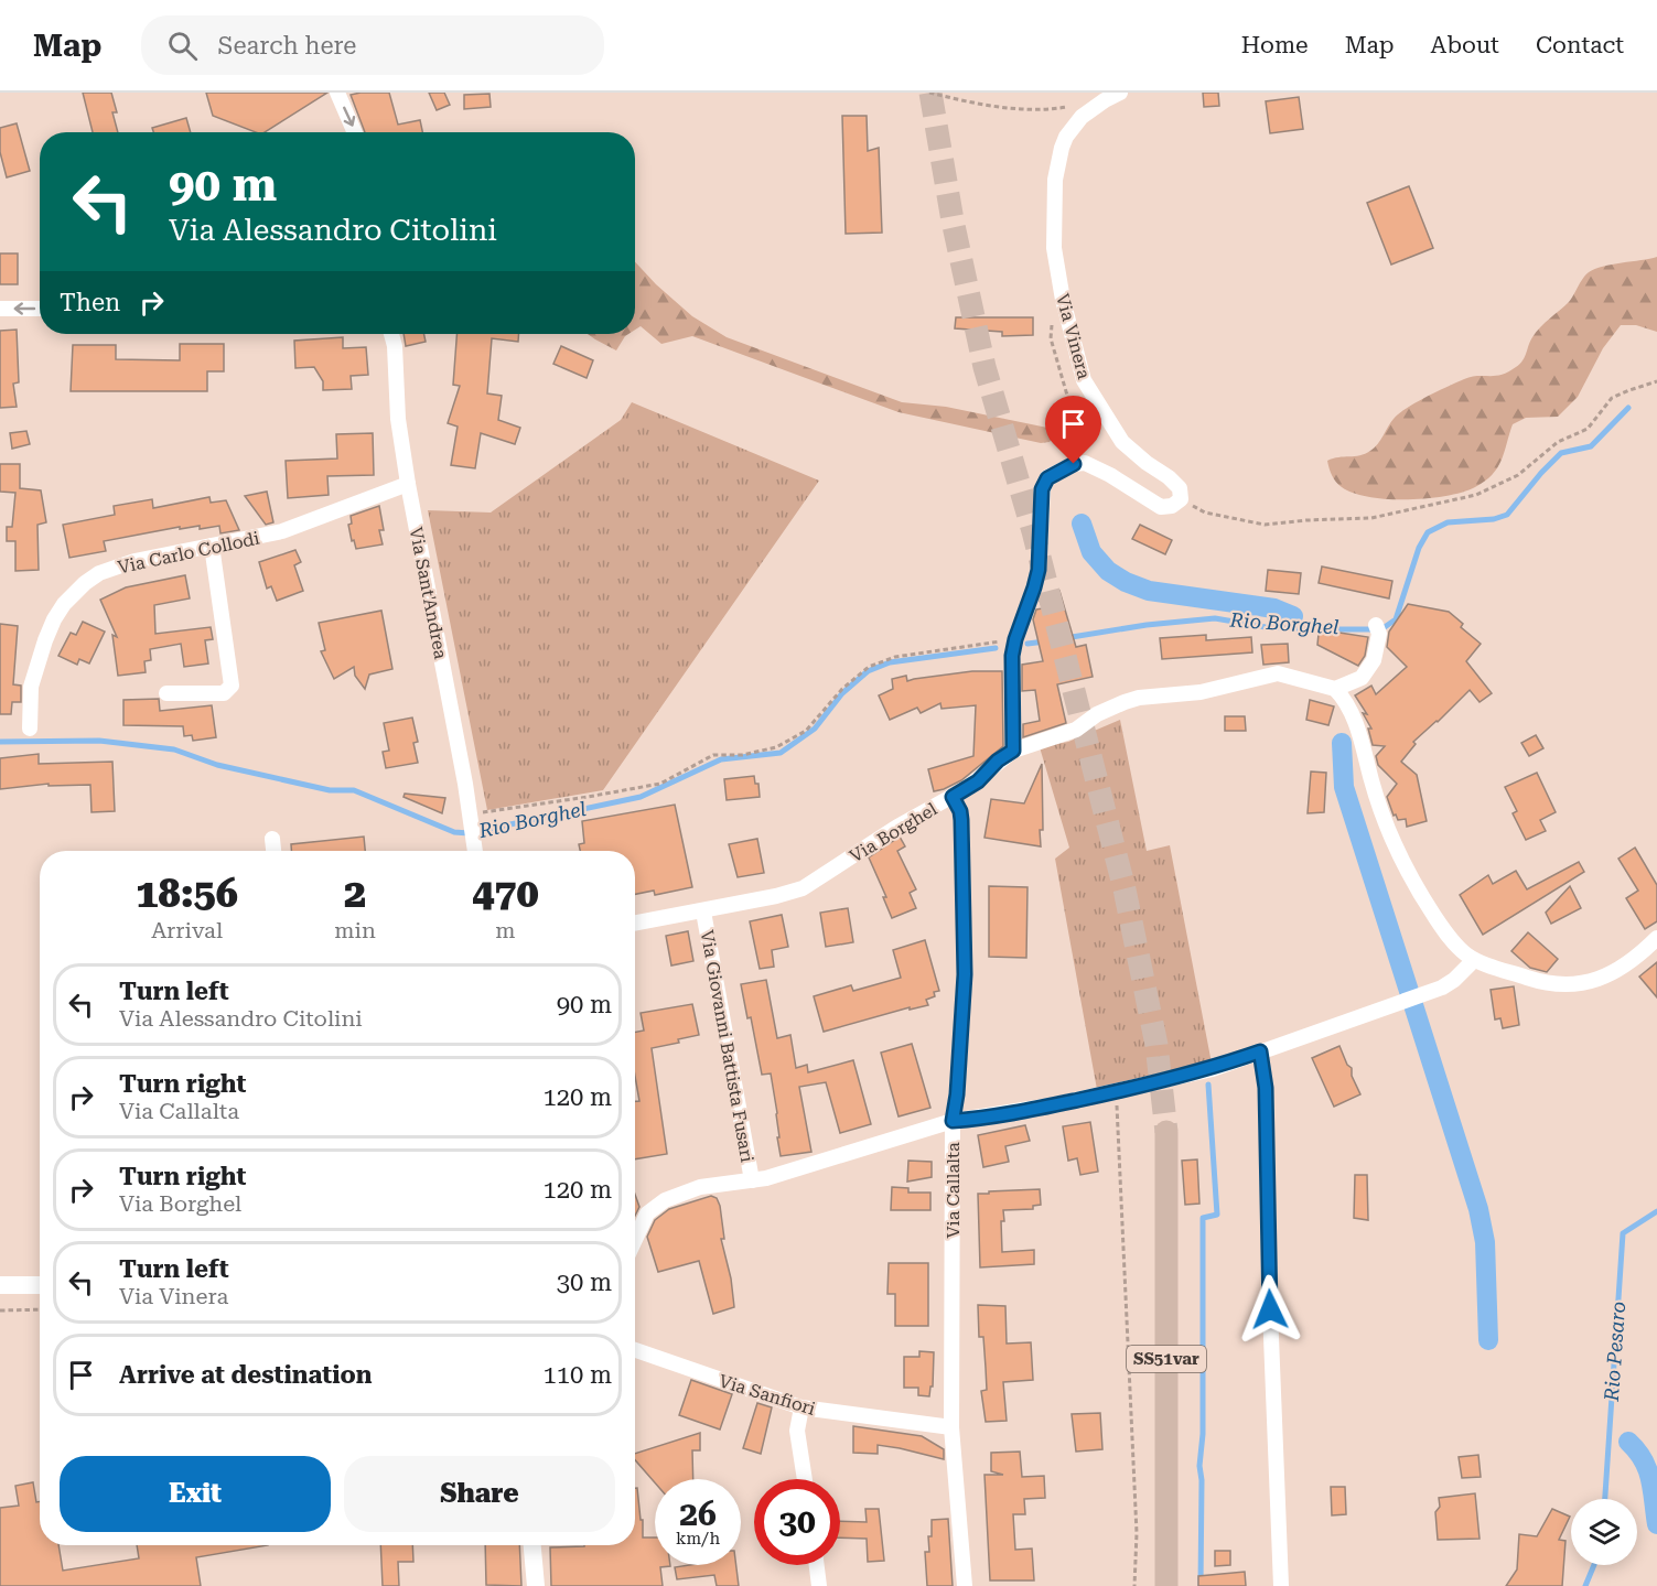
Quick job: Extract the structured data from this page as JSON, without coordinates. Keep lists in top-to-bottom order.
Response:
{
  "streets": {
    "main road": ["SS51var"],
    "street": [
      "Via Vinera",
      "Via Carlo Collodi",
      "Via Sant'Andrea",
      "Via Borghel",
      "Via Giovanni Battista Fusari",
      "Via Callalta",
      "Via Sanfiori"
    ]
  },
  "crossings": [
    ["Via Carlo Collodi", "Via Sant'Andrea"],
    ["Via Borghel", "Via Giovanni Battista Fusari"],
    ["Via Borghel", "Via Callalta"],
    ["Via Callalta", "Via Sanfiori"]
  ],
  "water": ["Rio Borghel", "Rio Pesaro"],
  "page": {
    "header": "Map",
    "search": "Search here",
    "nav": [
      "Home",
      "Map",
      "About",
      "Contact"
    ],
    "turn": ["90 m", "Via Alessandro Citolini"],
    "then": "Then",
    "eta": [
      "18:56",
      "Arrival",
      "2",
      "min",
      "470",
      "m"
    ],
    "list": [
      {
        "name": "Turn left",
        "note": "Via Alessandro Citolini",
        "value": "90 m"
      },
      {
        "name": "Turn right",
        "note": "Via Callalta",
        "value": "120 m"
      },
      {
        "name": "Turn right",
        "note": "Via Borghel",
        "value": "120 m"
      },
      {
        "name": "Turn left",
        "note": "Via Vinera",
        "value": "30 m"
      },
      {
        "name": "Arrive at destination",
        "value": "110 m"
      }
    ],
    "buttons": ["Exit", "Share"],
    "speed": "26 km/h",
    "limit": "30"
  }
}
